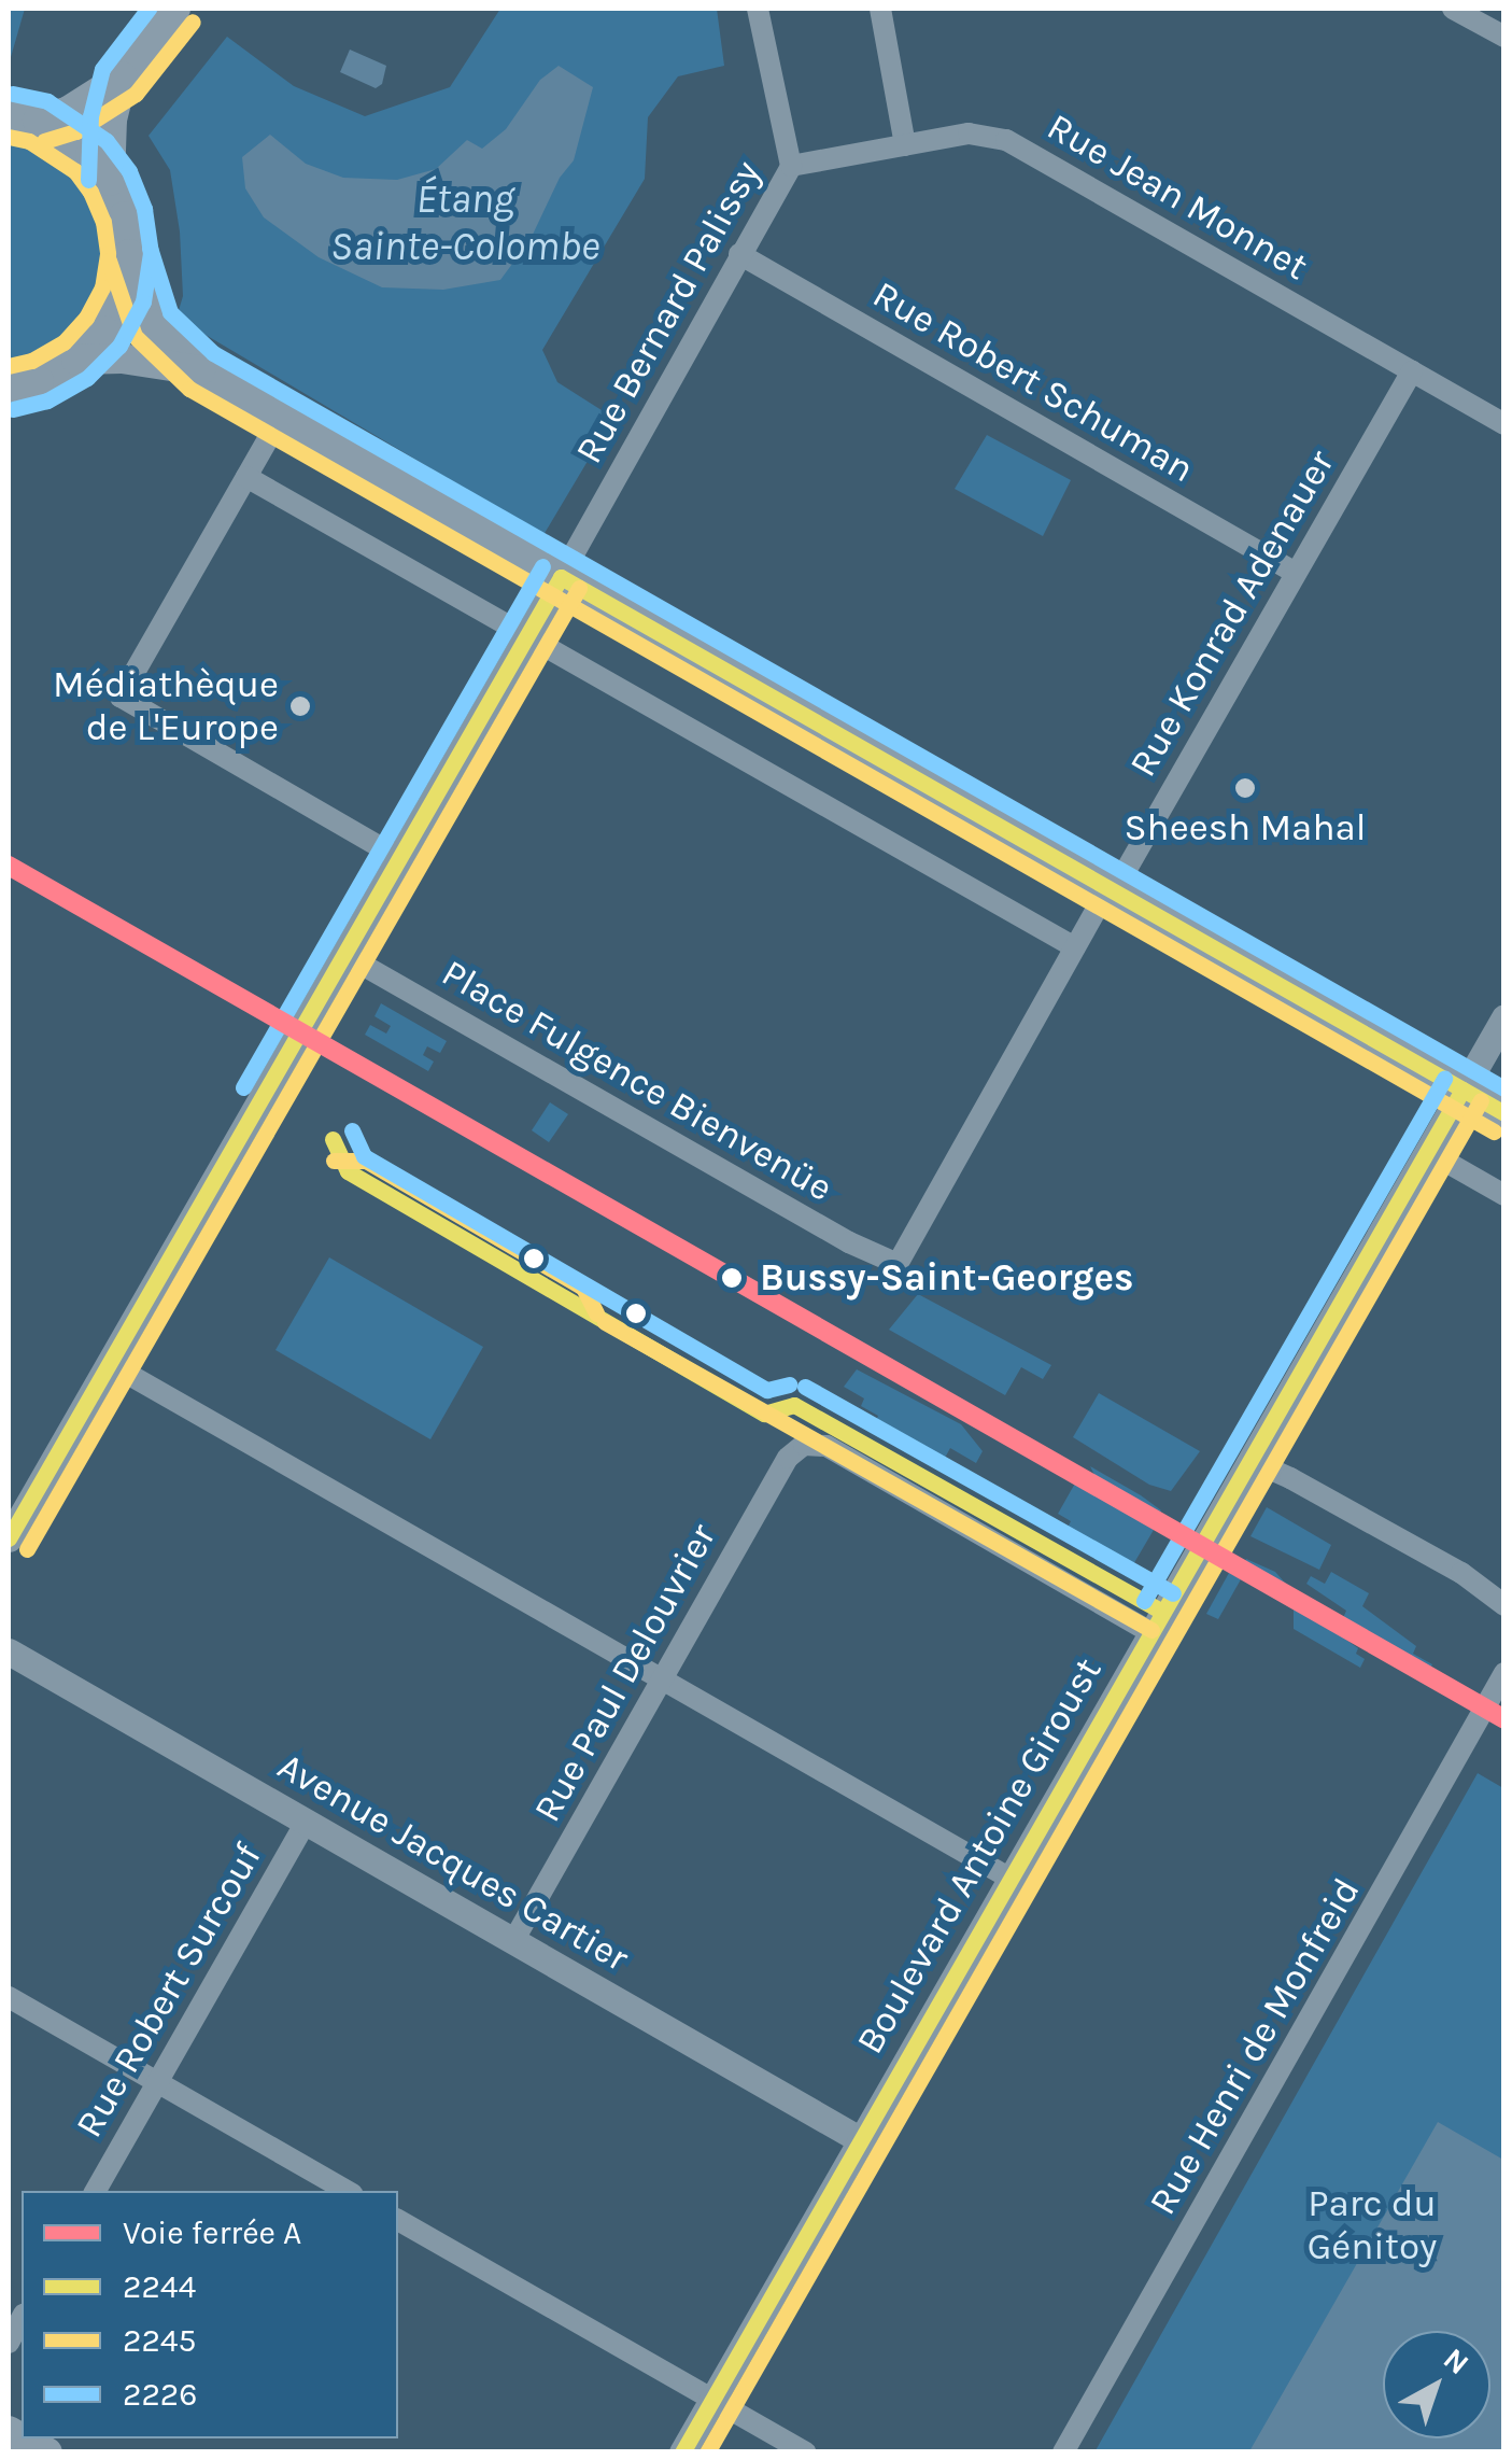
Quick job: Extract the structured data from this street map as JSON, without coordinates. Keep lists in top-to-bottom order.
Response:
{
  "streets": {
    "street": [
      "Rue Jean Monnet",
      "Rue Bernard Palissy",
      "Rue Robert Schuman",
      "Rue Konrad Adenauer",
      "Place Fulgence Bienvenüe",
      "Rue Paul Delouvrier",
      "Boulevard Antoine Giroust",
      "Avenue Jacques Cartier",
      "Rue Robert Surcouf",
      "Rue Henri de Monfreid"
    ]
  },
  "crossings": [
    ["Rue Jean Monnet", "Rue Bernard Palissy"],
    ["Rue Jean Monnet", "Rue Konrad Adenauer"],
    ["Rue Bernard Palissy", "Rue Robert Schuman"],
    ["Rue Robert Schuman", "Rue Konrad Adenauer"],
    ["Rue Konrad Adenauer", "Place Fulgence Bienvenüe"],
    ["Rue Paul Delouvrier", "Boulevard Antoine Giroust"],
    ["Rue Paul Delouvrier", "Avenue Jacques Cartier"],
    ["Boulevard Antoine Giroust", "Avenue Jacques Cartier"],
    ["Avenue Jacques Cartier", "Rue Robert Surcouf"]
  ],
  "water": ["Étang Sainte-Colombe"],
  "parks": ["Parc du Génitoy"],
  "places": ["Médiathèque de L'Europe", "Sheesh Mahal", "Bussy-Saint-Georges"],
  "lines": [
    "transit line 2226",
    "transit line 2245",
    "transit line 2244",
    "rail line A"
  ],
  "legend": [
    "Voie ferrée A",
    "2244",
    "2245",
    "2226"
  ],
  "north": "top right"
}
